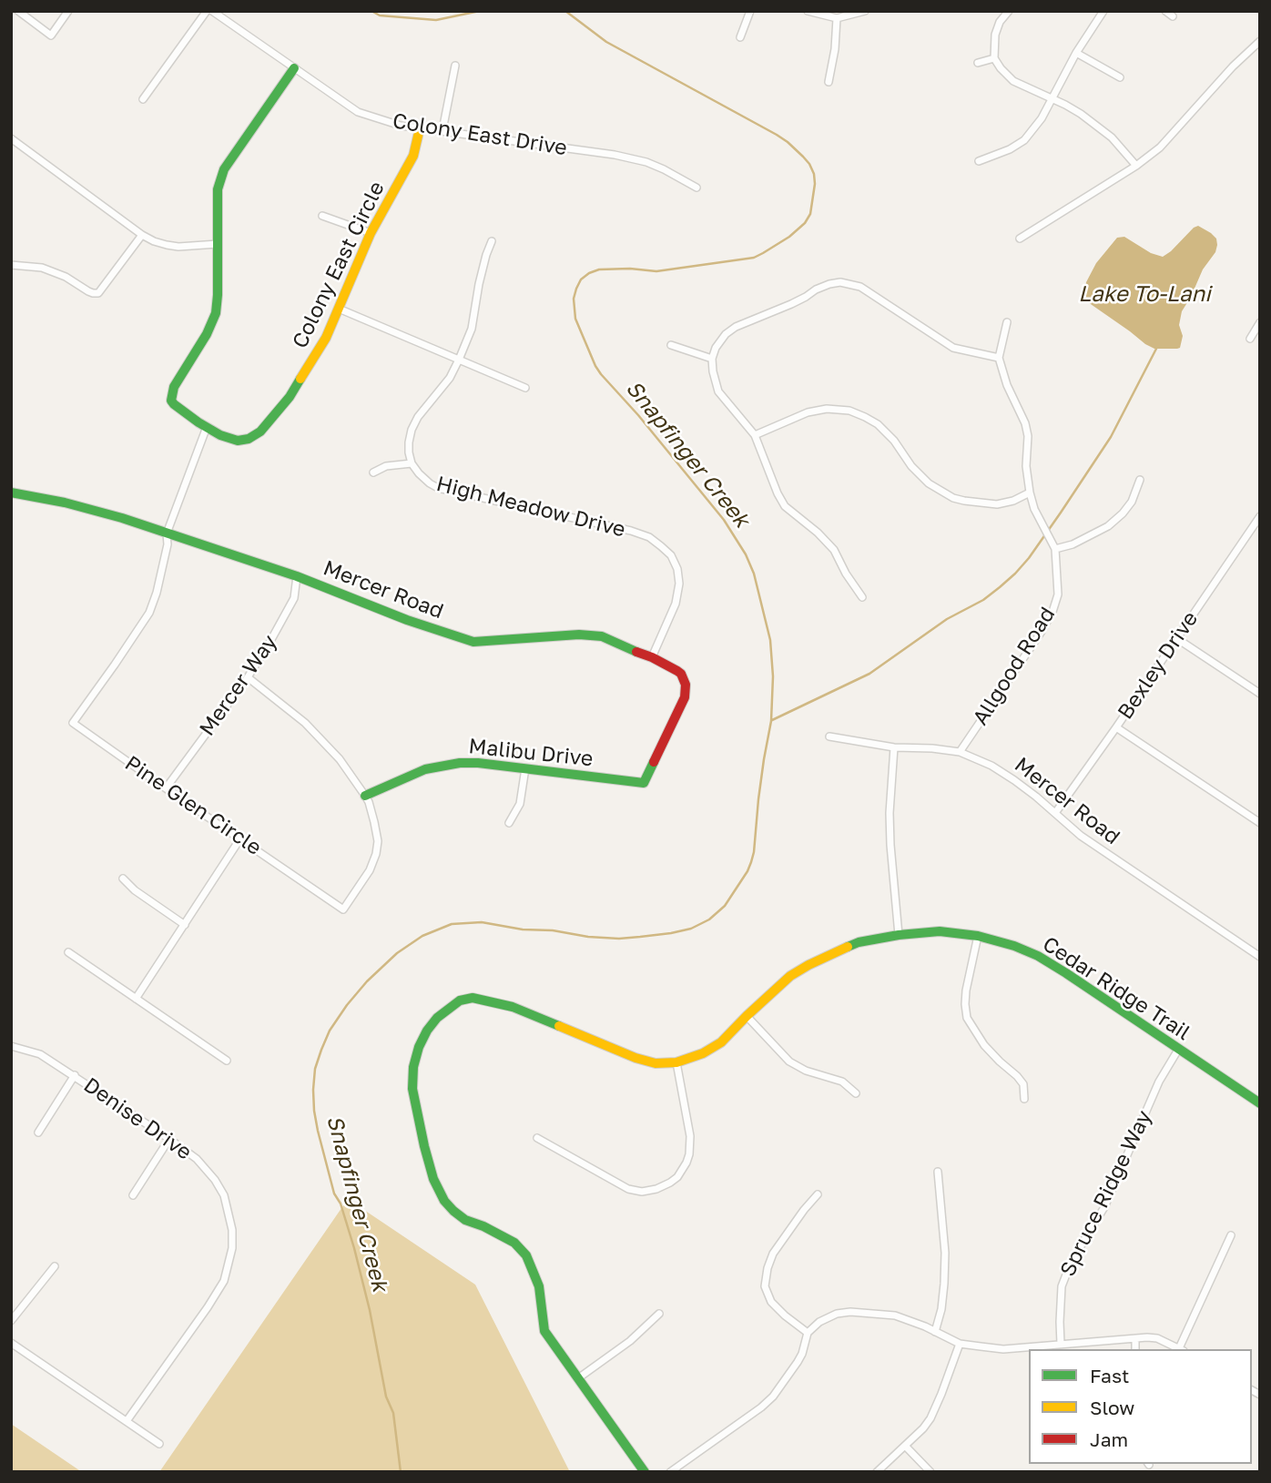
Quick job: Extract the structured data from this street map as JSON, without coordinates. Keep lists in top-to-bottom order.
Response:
{
  "streets": {
    "street": [
      "Colony East Drive",
      "Colony East Circle",
      "High Meadow Drive",
      "Mercer Road",
      "Bexley Drive",
      "Allgood Road",
      "Mercer Way",
      "Malibu Drive",
      "Pine Glen Circle",
      "Cedar Ridge Trail",
      "Denise Drive",
      "Spruce Ridge Way"
    ]
  },
  "crossings": [
    ["Colony East Drive", "Colony East Circle"],
    ["Colony East Circle", "Pine Glen Circle"],
    ["High Meadow Drive", "Mercer Road"],
    ["Mercer Road", "Bexley Drive"],
    ["Mercer Road", "Allgood Road"],
    ["Mercer Road", "Mercer Way"],
    ["Mercer Road", "Malibu Drive"],
    ["Mercer Road", "Pine Glen Circle"],
    ["Mercer Way", "Pine Glen Circle"],
    ["Malibu Drive", "Pine Glen Circle"],
    ["Cedar Ridge Trail", "Spruce Ridge Way"]
  ],
  "water": ["Lake To-Lani", "Snapfinger Creek"],
  "legend": ["Fast", "Slow", "Jam"]
}
